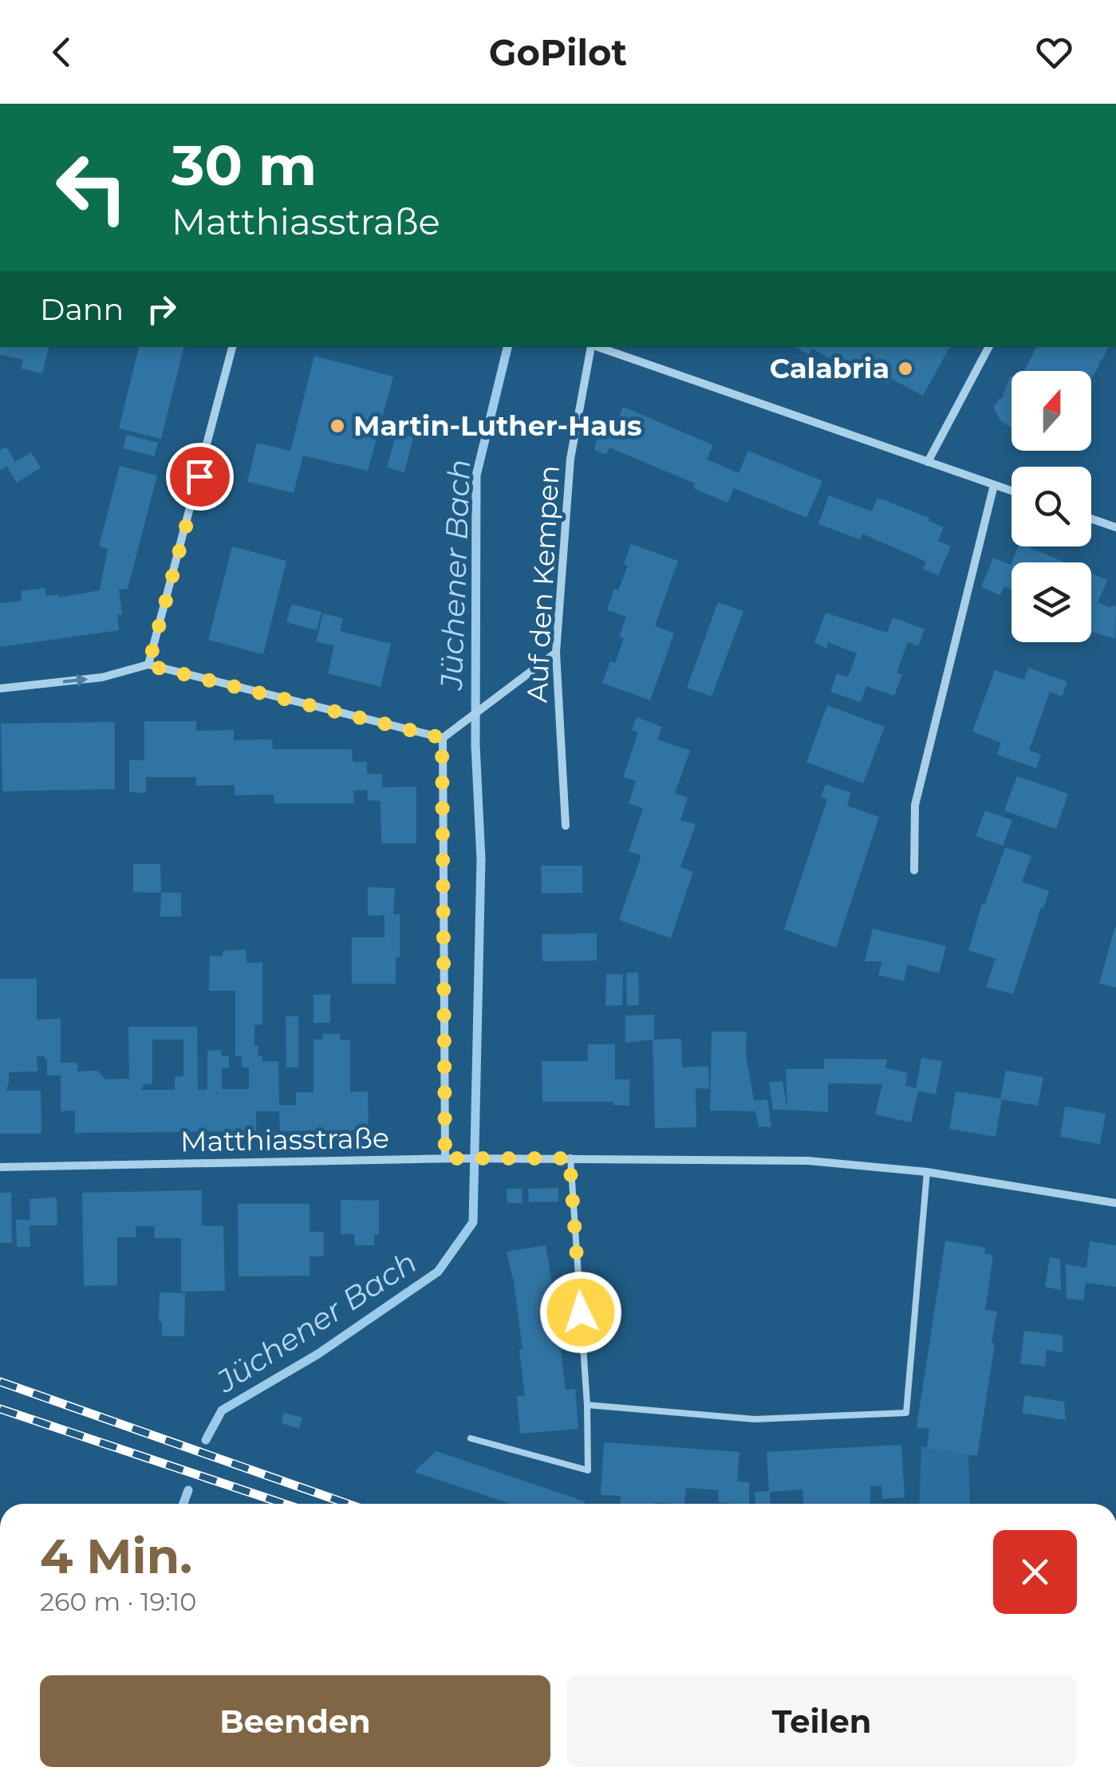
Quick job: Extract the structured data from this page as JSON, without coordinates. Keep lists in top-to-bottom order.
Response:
{
  "streets": {
    "street": ["Auf den Kempen", "Matthiasstraße"]
  },
  "water": ["Jüchener Bach"],
  "places": ["Calabria", "Martin-Luther-Haus"],
  "north": "top",
  "page": {
    "header": "GoPilot",
    "turn": ["30 m", "Matthiasstraße"],
    "then": "Dann",
    "heading": ["4 Min.", "260 m · 19:10"],
    "buttons": ["Beenden", "Teilen"]
  }
}
